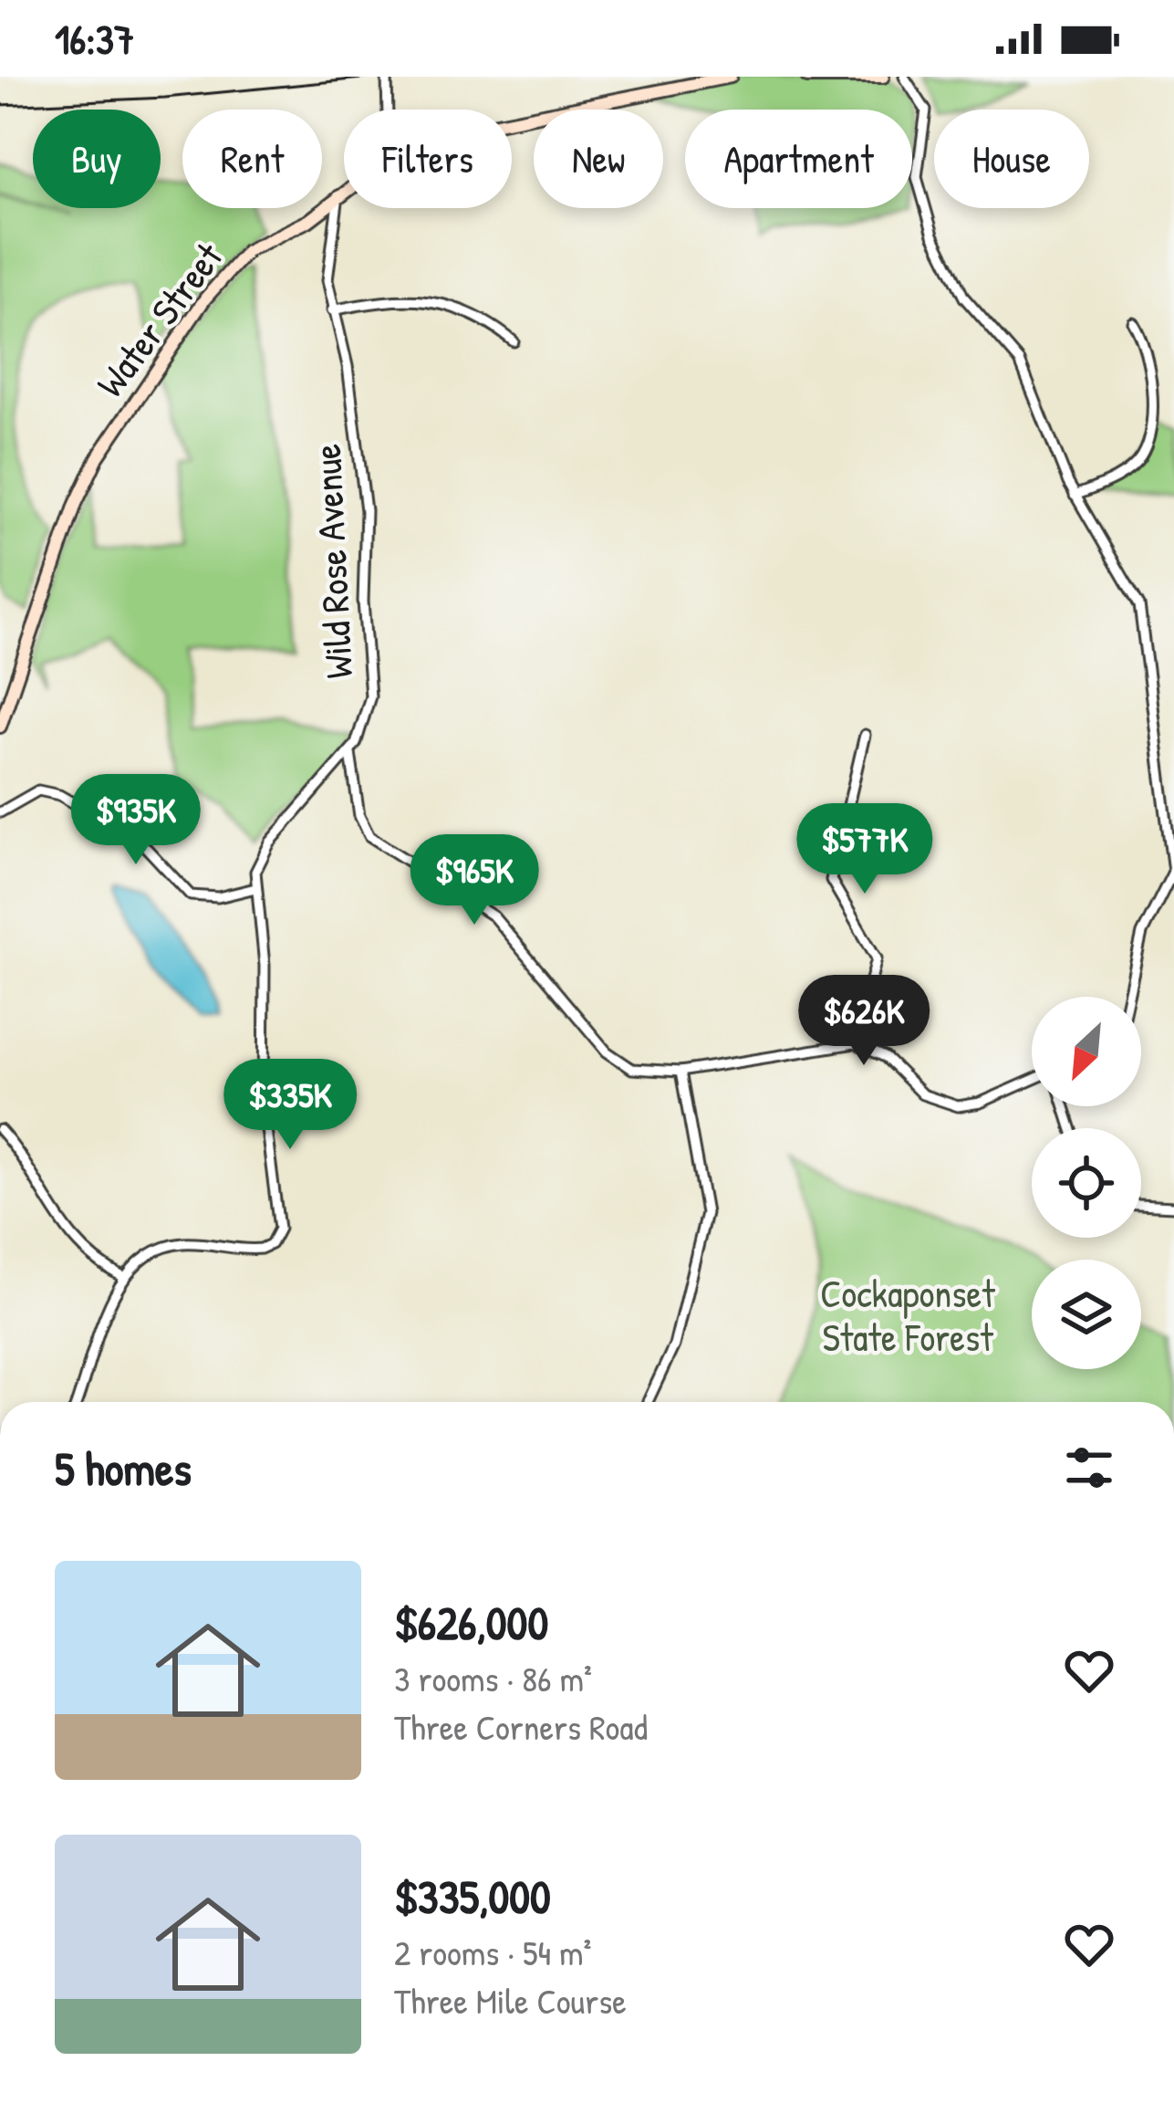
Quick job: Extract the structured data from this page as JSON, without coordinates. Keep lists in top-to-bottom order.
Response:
{
  "streets": {
    "main road": ["Water Street"],
    "street": ["Wild Rose Avenue"]
  },
  "crossings": [
    ["Water Street", "Wild Rose Avenue"]
  ],
  "parks": ["Cockaponset State Forest"],
  "north": "bottom left",
  "page": {
    "status": "16:37",
    "chip": [
      "Buy",
      "Rent",
      "Filters",
      "New",
      "Apartment",
      "House"
    ],
    "price": [
      "$935K",
      "$577K",
      "$965K",
      "$626K",
      "$335K"
    ],
    "heading": "5 homes",
    "list": [
      {
        "name": "$626,000",
        "note": "3 rooms · 86 m² · Three Corners Road"
      },
      {
        "name": "$335,000",
        "note": "2 rooms · 54 m² · Three Mile Course"
      }
    ]
  }
}
